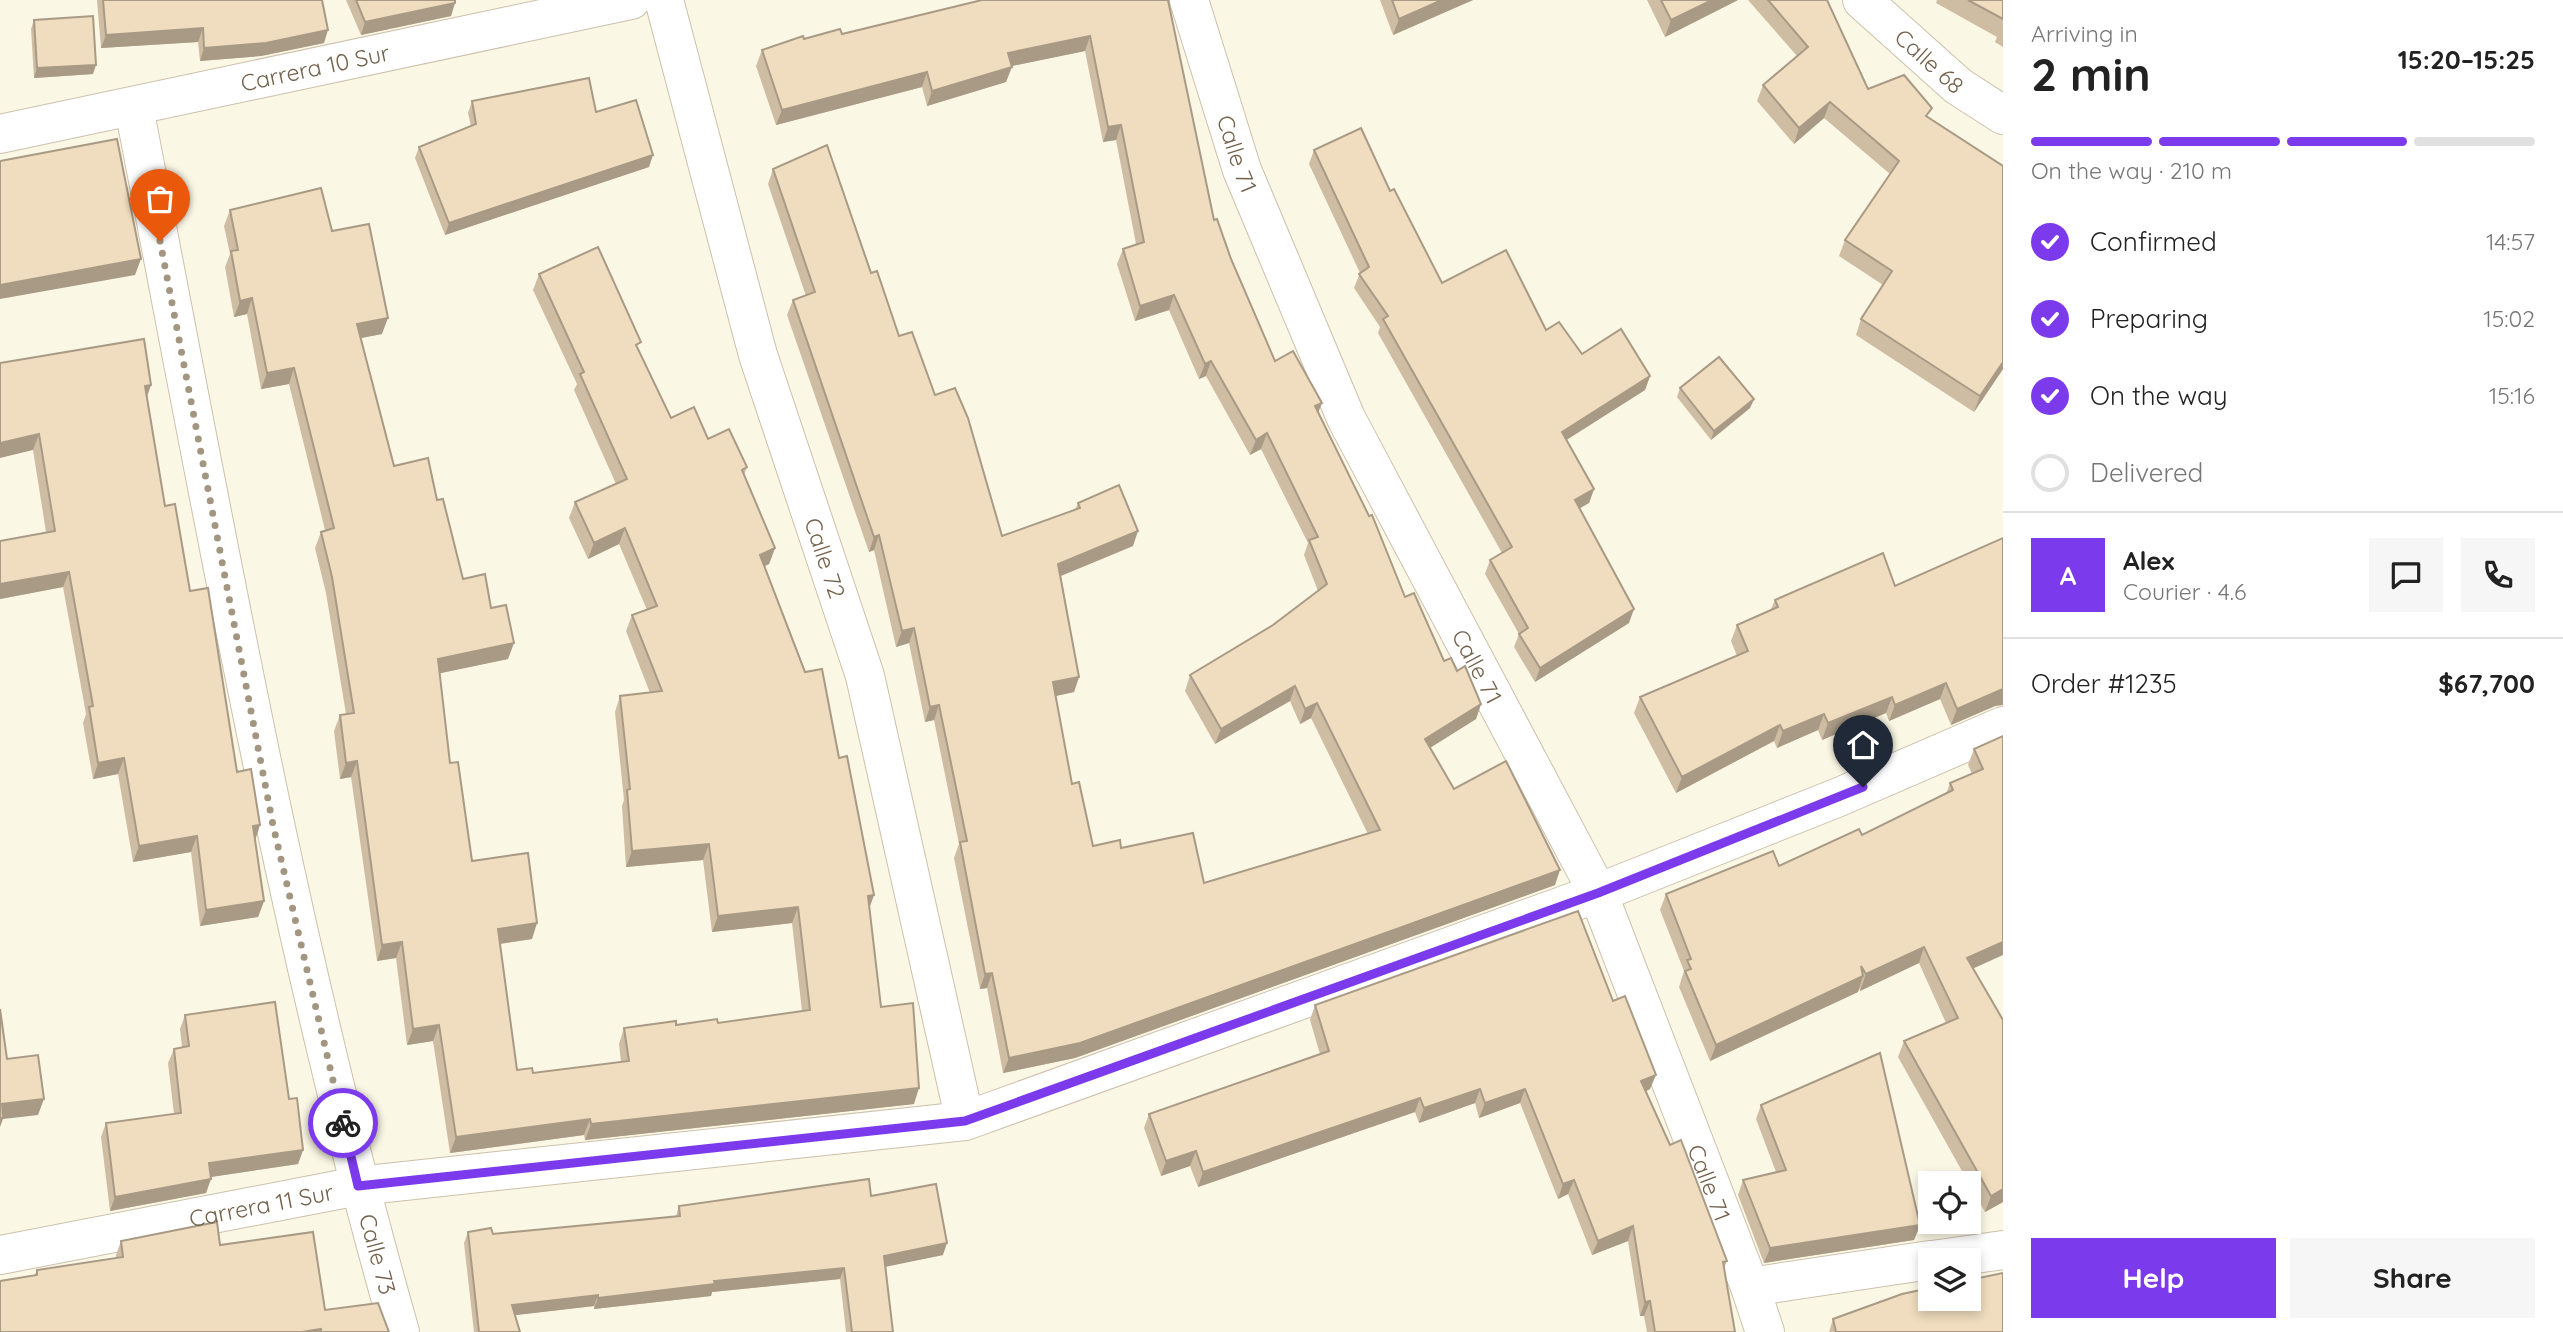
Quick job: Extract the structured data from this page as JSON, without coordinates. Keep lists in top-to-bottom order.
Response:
{
  "streets": {
    "street": [
      "Calle 68",
      "Carrera 10 Sur",
      "Calle 71",
      "Calle 72",
      "Carrera 11 Sur",
      "Calle 73"
    ]
  },
  "crossings": [
    ["Carrera 10 Sur", "Calle 73"],
    ["Calle 71", "Carrera 11 Sur"],
    ["Calle 72", "Carrera 11 Sur"],
    ["Carrera 11 Sur", "Calle 73"]
  ],
  "page": {
    "heading": ["2 min", "Arriving in", "15:20–15:25"],
    "panel": [
      "Alex",
      "Courier · 4.6",
      "Order #1235",
      "$67,700"
    ],
    "bar": "On the way · 210 m",
    "list": [
      ["Confirmed", "14:57"],
      ["Preparing", "15:02"],
      ["On the way", "15:16"],
      "Delivered"
    ],
    "round": "A",
    "buttons": ["Help", "Share"]
  }
}
